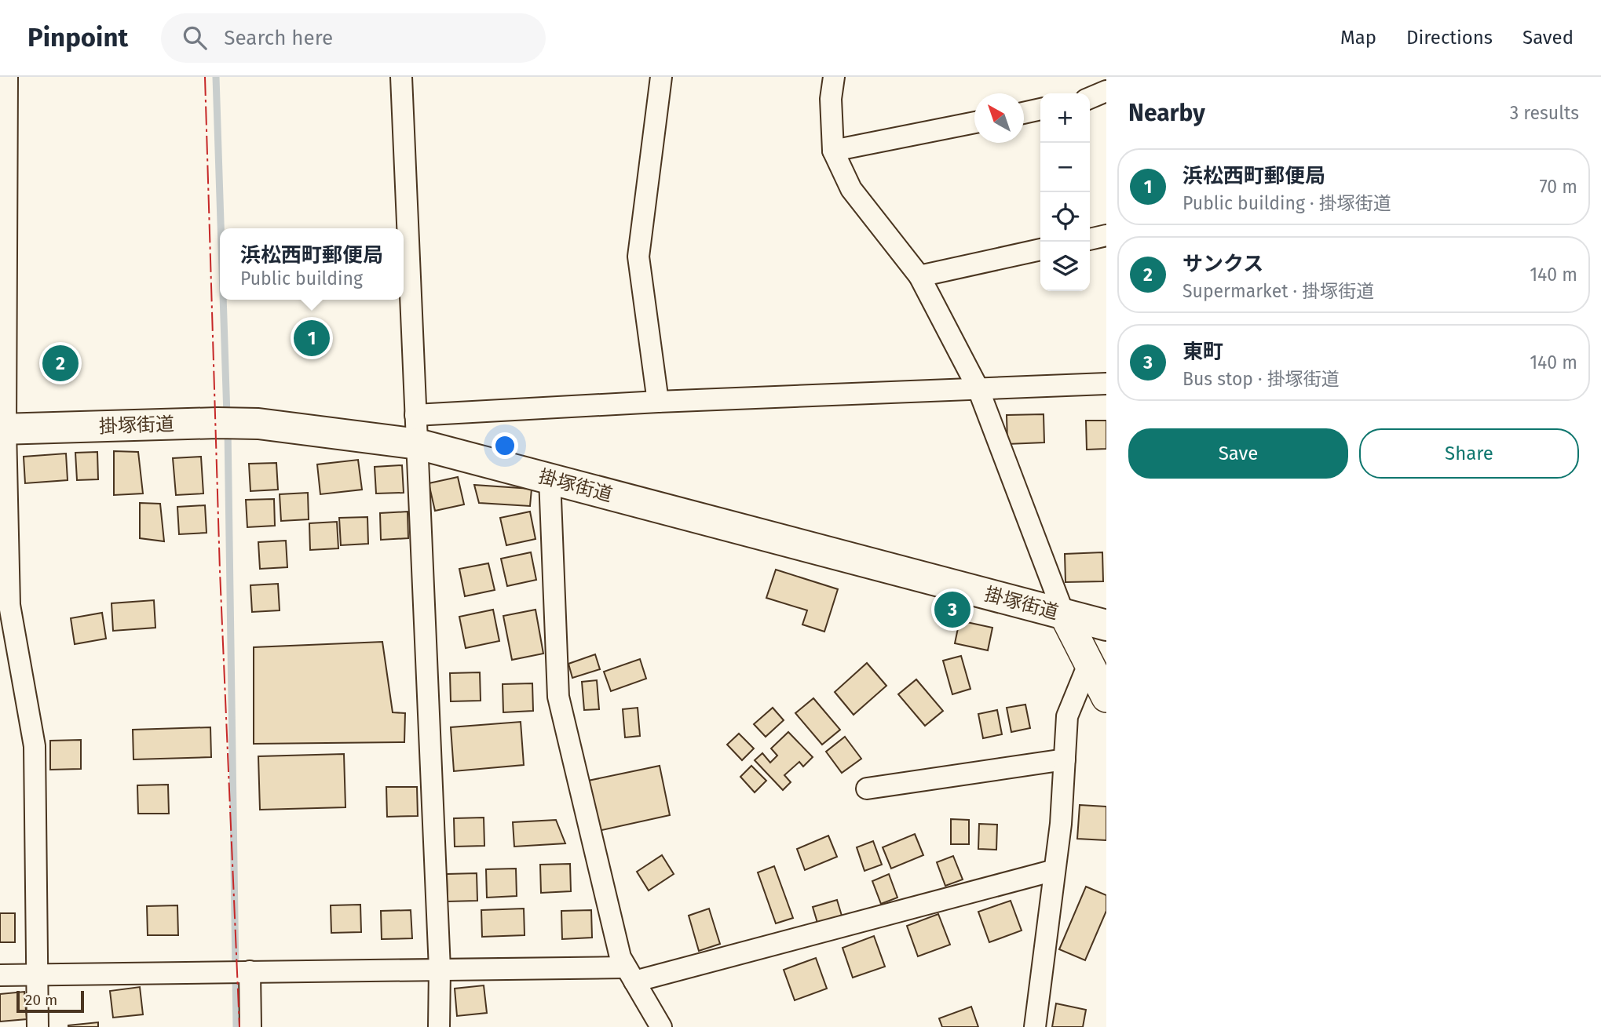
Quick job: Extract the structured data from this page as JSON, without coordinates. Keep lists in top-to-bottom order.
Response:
{
  "streets": {
    "highway": ["掛塚街道"]
  },
  "scale_bar": "20 m",
  "north": "top left",
  "page": {
    "header": "Pinpoint",
    "search": "Search here",
    "nav": ["Map", "Directions", "Saved"],
    "heading": ["Nearby", "3 results"],
    "map_buttons": ["+", "−"],
    "list": [
      {
        "mark": "1",
        "name": "浜松西町郵便局",
        "note": "Public building · 掛塚街道",
        "value": "70 m"
      },
      {
        "mark": "2",
        "name": "サンクス",
        "note": "Supermarket · 掛塚街道",
        "value": "140 m"
      },
      {
        "mark": "3",
        "name": "東町",
        "note": "Bus stop · 掛塚街道",
        "value": "140 m"
      }
    ],
    "popup": ["浜松西町郵便局", "Public building"],
    "pins": ["1", "2", "3"],
    "buttons": ["Save", "Share"],
    "scale": "20 m"
  }
}
